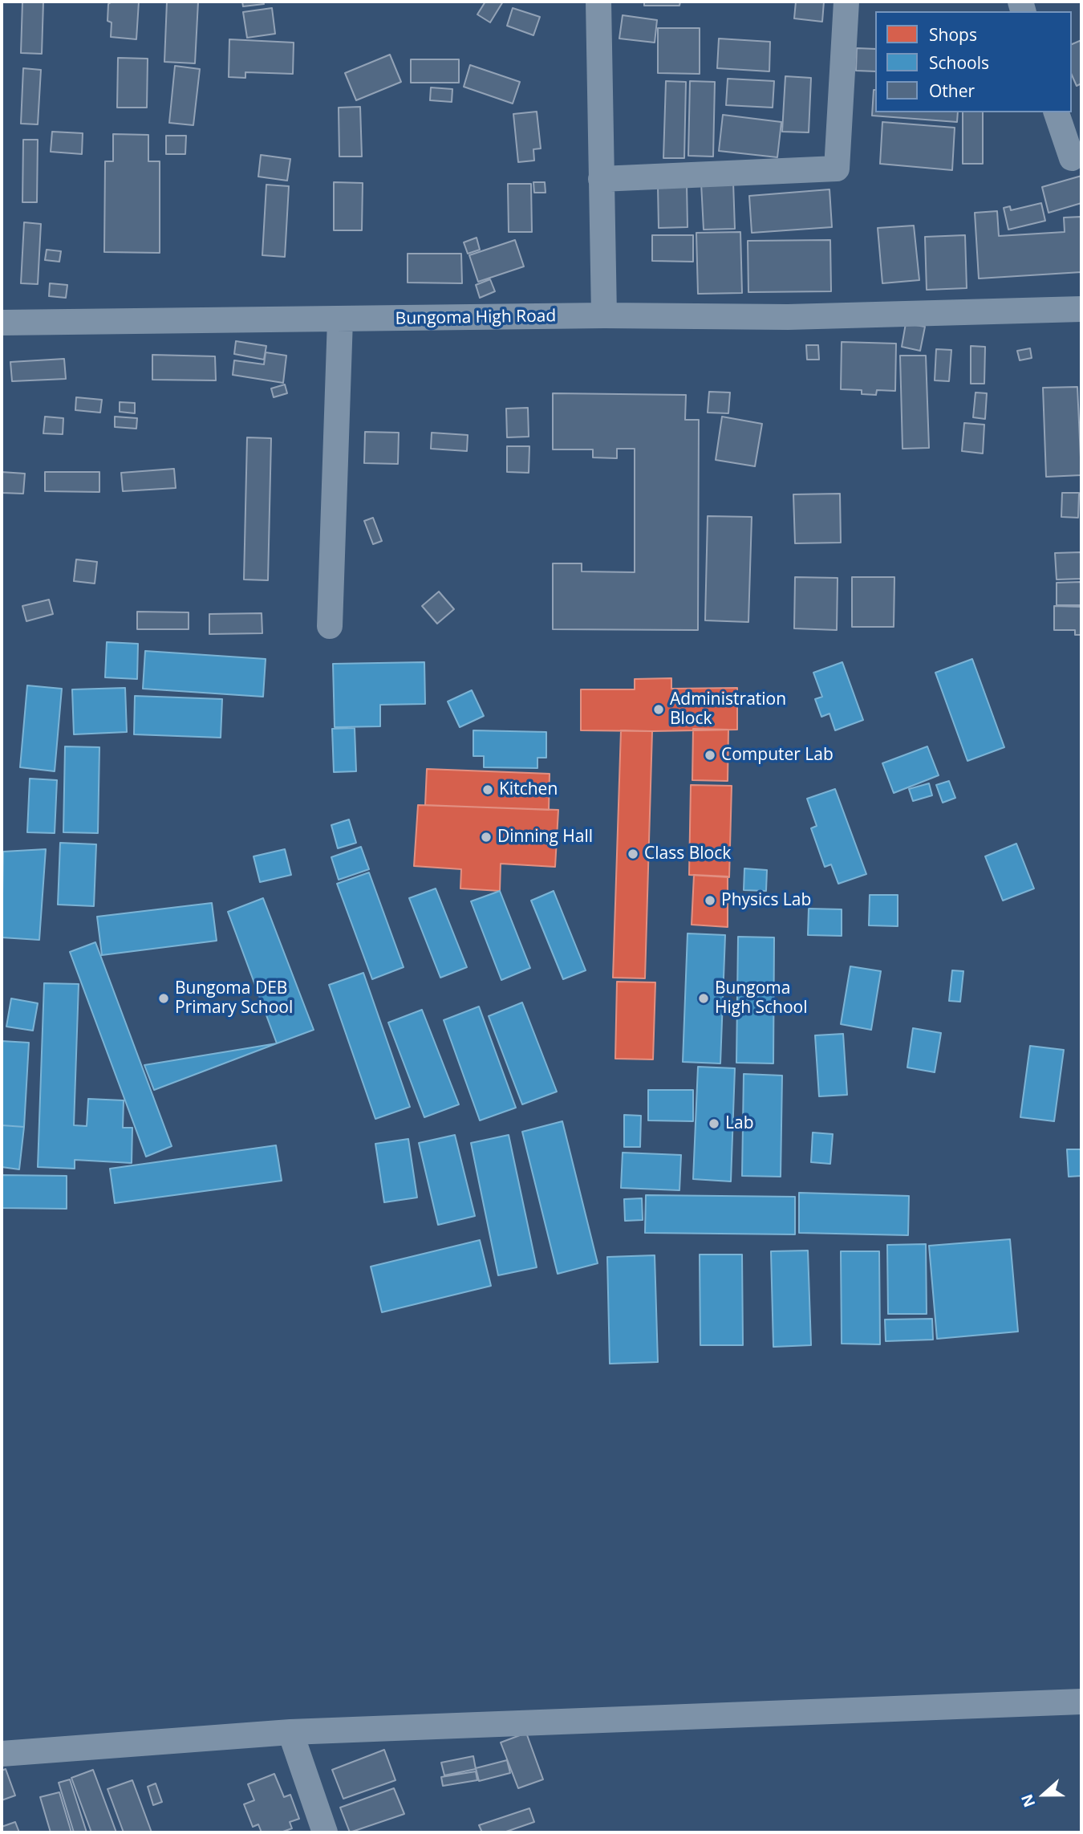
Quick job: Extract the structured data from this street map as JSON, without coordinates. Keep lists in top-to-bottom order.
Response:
{
  "streets": {
    "street": ["Bungoma High Road"]
  },
  "places": [
    "Administration Block",
    "Computer Lab",
    "Kitchen",
    "Dinning Hall",
    "Class Block",
    "Physics Lab",
    "Bungoma DEB Primary School",
    "Bungoma High School",
    "Lab"
  ],
  "legend": ["Shops", "Schools", "Other"],
  "north": "left"
}
